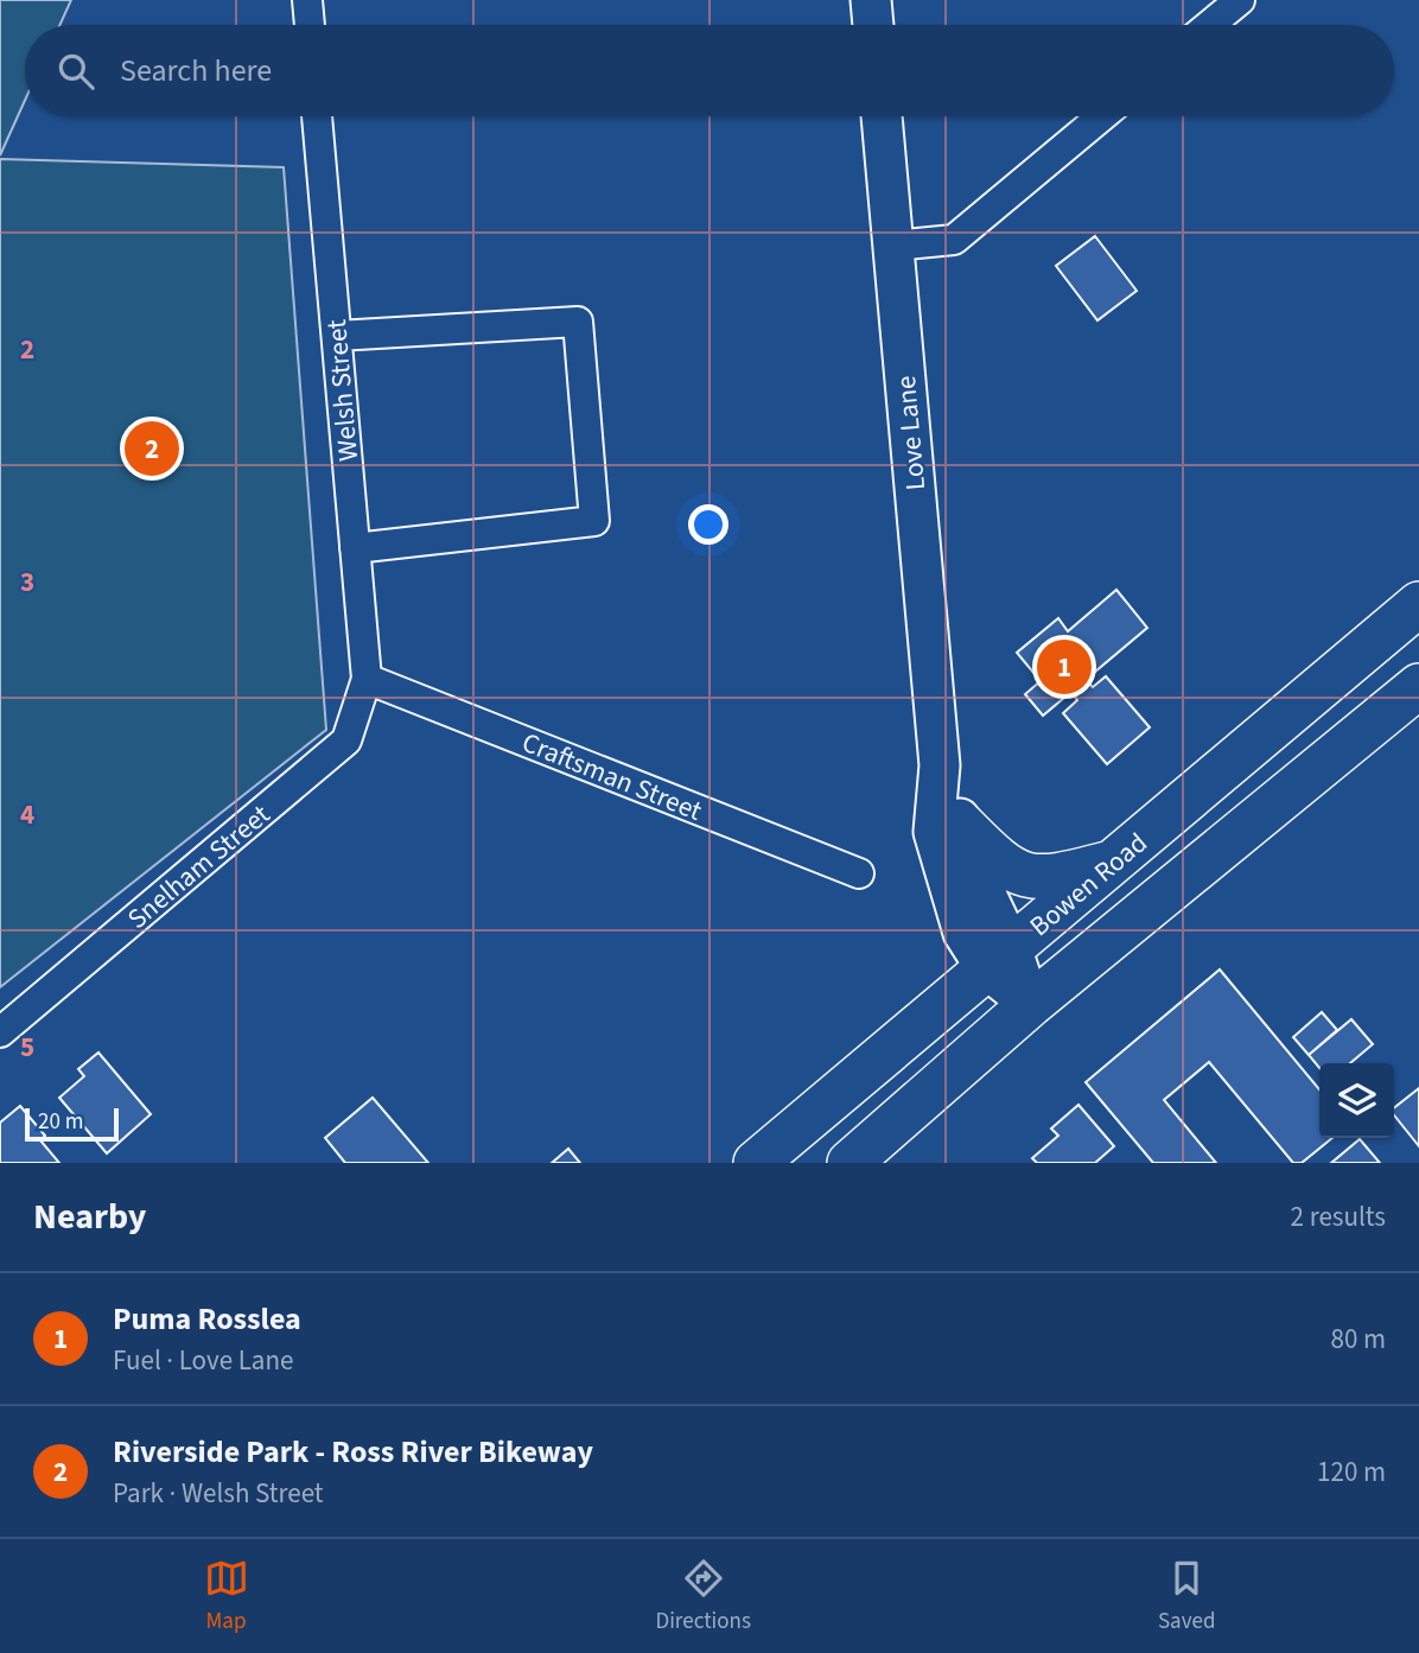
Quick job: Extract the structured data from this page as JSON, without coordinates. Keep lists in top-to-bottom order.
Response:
{
  "streets": {
    "main road": ["Bowen Road"],
    "street": [
      "Welsh Street",
      "Love Lane",
      "Craftsman Street",
      "Snelham Street"
    ]
  },
  "crossings": [
    ["Welsh Street", "Craftsman Street"],
    ["Welsh Street", "Snelham Street"],
    ["Love Lane", "Bowen Road"],
    ["Craftsman Street", "Snelham Street"]
  ],
  "scale_bar": "20 m",
  "page": {
    "search": "Search here",
    "pins": ["2", "1"],
    "scale": "20 m",
    "heading": ["Nearby", "2 results"],
    "list": [
      {
        "mark": "1",
        "name": "Puma Rosslea",
        "note": "Fuel · Love Lane",
        "value": "80 m"
      },
      {
        "mark": "2",
        "name": "Riverside Park - Ross River Bikeway",
        "note": "Park · Welsh Street",
        "value": "120 m"
      }
    ],
    "nav": ["Map", "Directions", "Saved"]
  },
  "grid": {
    "rows": [
      "2",
      "3",
      "4",
      "5"
    ]
  }
}
